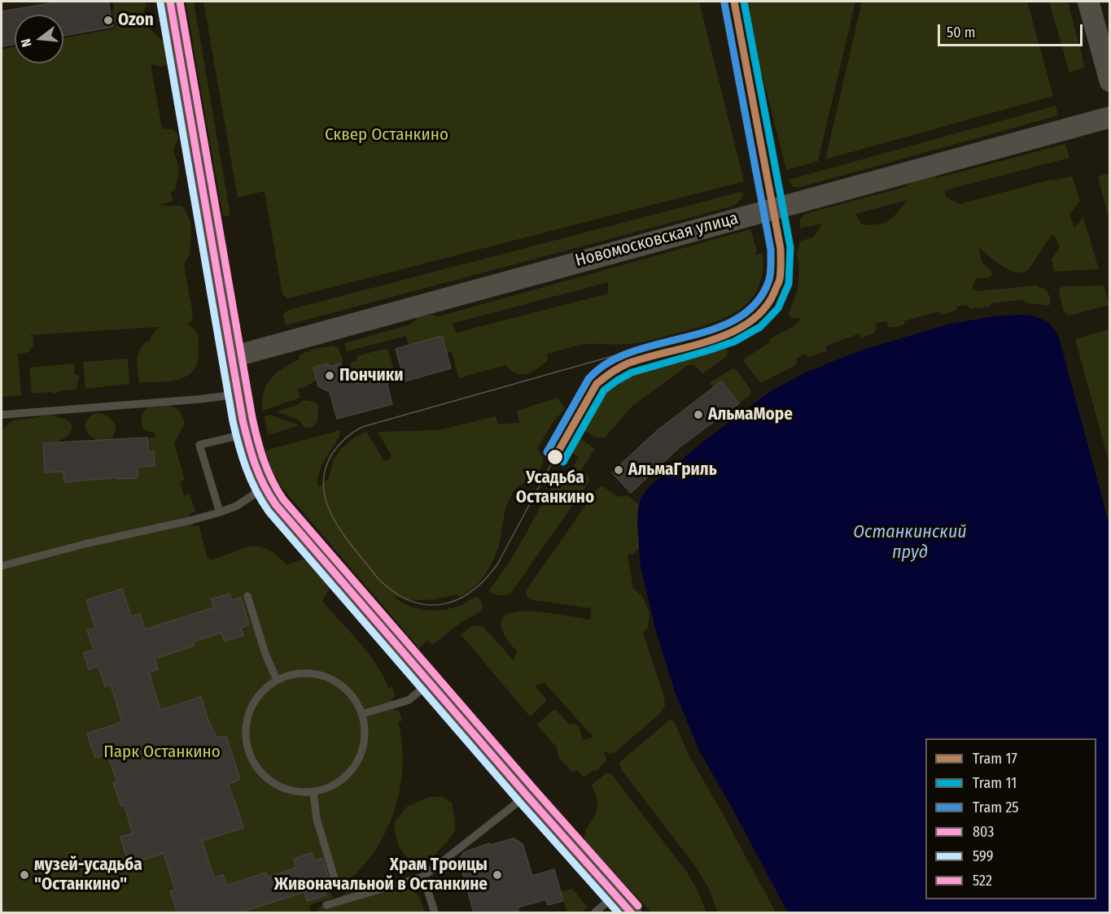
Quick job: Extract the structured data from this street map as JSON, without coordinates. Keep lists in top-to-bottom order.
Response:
{
  "streets": {
    "street": ["Новомосковская улица"]
  },
  "water": ["Останкинский пруд"],
  "parks": ["Сквер Останкино", "Парк Останкино"],
  "places": [
    "Ozon",
    "Пончики",
    "АльмаМоре",
    "Усадьба Останкино",
    "АльмаГриль",
    "музей-усадьба \"Останкино\"",
    "Храм Троицы Живоначальной в Останкине"
  ],
  "lines": [
    "tram line 17",
    "tram line 11",
    "transit line 803",
    "transit line 522",
    "tram line 25",
    "transit line 599"
  ],
  "legend": [
    "Tram 17",
    "Tram 11",
    "Tram 25",
    "803",
    "599",
    "522"
  ],
  "scale_bar": "50 m",
  "north": "left"
}
